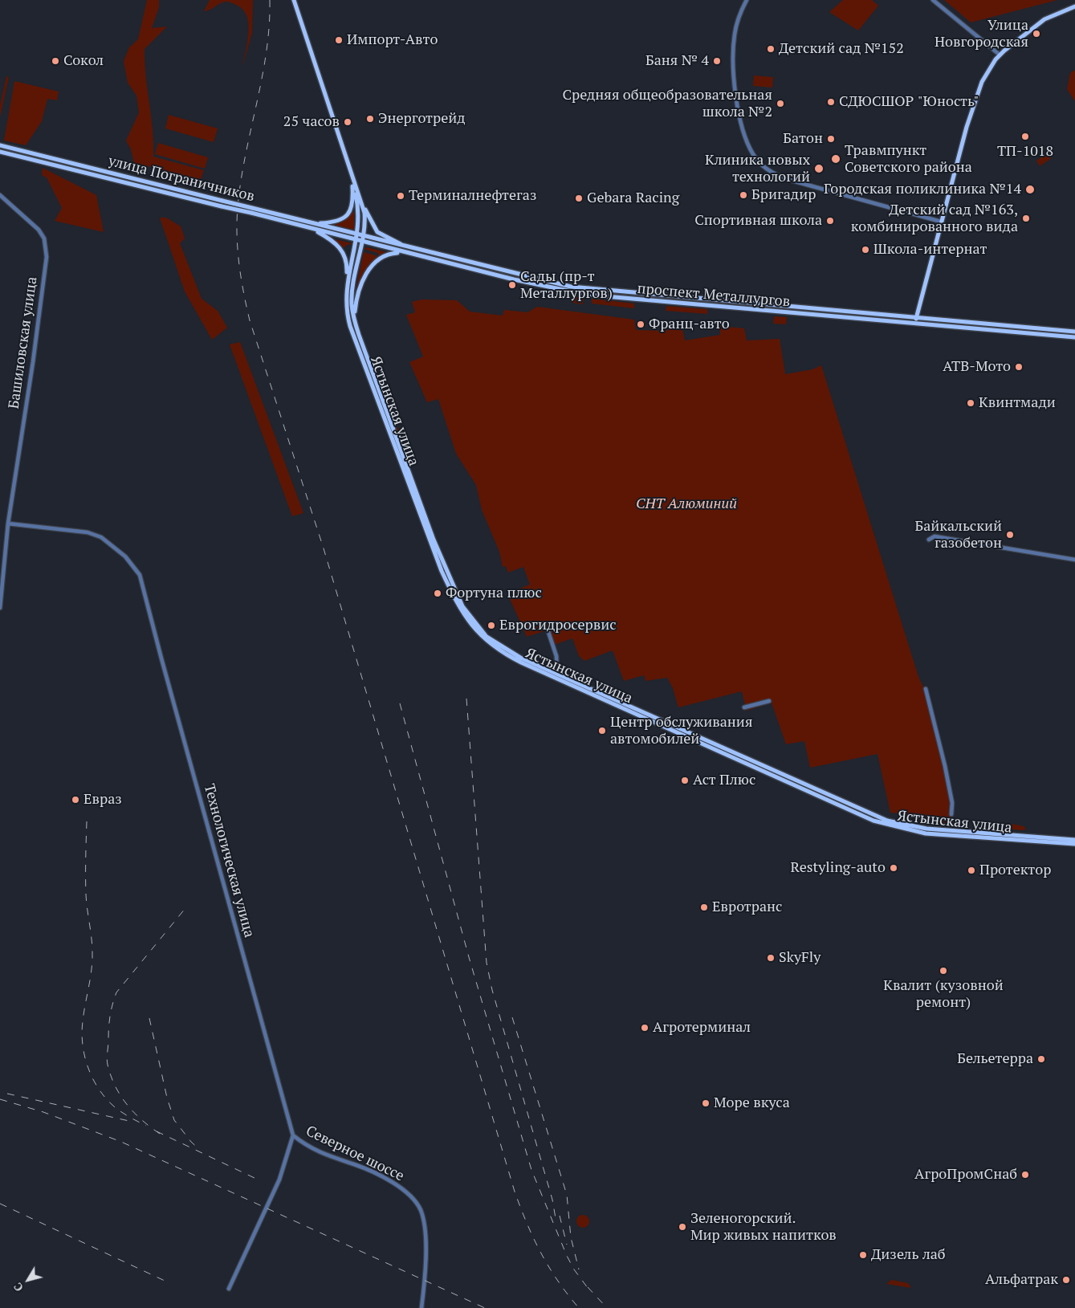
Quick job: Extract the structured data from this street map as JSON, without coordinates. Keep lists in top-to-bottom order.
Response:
{
  "streets": {
    "main road": ["улица Пограничников", "проспект Металлургов", "Ястынская улица"],
    "street": ["Башиловская улица", "Технологическая улица", "Северное шоссе"]
  },
  "crossings": [
    ["улица Пограничников", "проспект Металлургов"],
    ["улица Пограничников", "Ястынская улица"],
    ["проспект Металлургов", "Ястынская улица"],
    ["Башиловская улица", "Технологическая улица"],
    ["Технологическая улица", "Северное шоссе"]
  ],
  "parks": ["СНТ Алюминий"],
  "places": [
    "Улица Новгородская",
    "Импорт-Авто",
    "Детский сад №152",
    "Сокол",
    "Баня № 4",
    "СДЮСШОР \"Юность\"",
    "Средняя общеобразовательная школа №2",
    "Энерготрейд",
    "25 часов",
    "ТП-1018",
    "Батон",
    "Травмпункт Советского района",
    "Клиника новых технологий",
    "Городская поликлиника №14",
    "Бригадир",
    "Терминалнефтегаз",
    "Gebara Racing",
    "Детский сад №163, комбинированного вида",
    "Спортивная школа",
    "Школа-интернат",
    "Сады (пр-т Металлургов)",
    "Франц-авто",
    "АТВ-Мото",
    "Квинтмади",
    "Байкальский газобетон",
    "Фортуна плюс",
    "Еврогидросервис",
    "Центр обслуживания автомобилей",
    "Аст Плюс",
    "Евраз",
    "Restyling-auto",
    "Протектор",
    "Евротранс",
    "SkyFly",
    "Квалит (кузовной ремонт)",
    "Агротерминал",
    "Бельетерра",
    "Море вкуса",
    "АгроПромСнаб",
    "Зеленогорский. Мир живых напитков",
    "Дизель лаб",
    "Альфатрак"
  ],
  "north": "bottom left"
}
